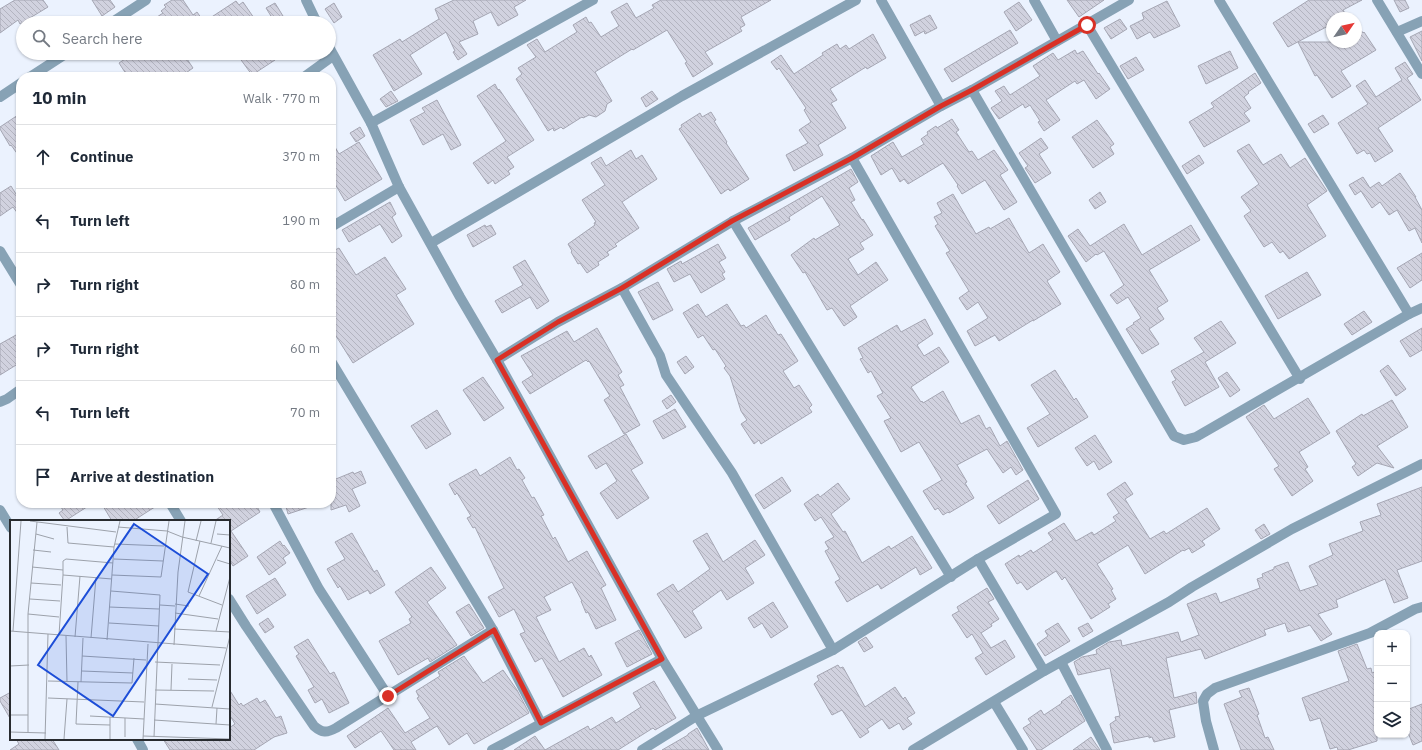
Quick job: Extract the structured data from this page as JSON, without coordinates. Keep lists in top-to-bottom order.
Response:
{
  "north": "top right",
  "page": {
    "search": "Search here",
    "heading": ["10 min", "Walk · 770 m"],
    "list": [
      ["Continue", "370 m"],
      ["Turn left", "190 m"],
      ["Turn right", "80 m"],
      ["Turn right", "60 m"],
      ["Turn left", "70 m"],
      "Arrive at destination"
    ],
    "map_buttons": ["+", "−"]
  }
}
